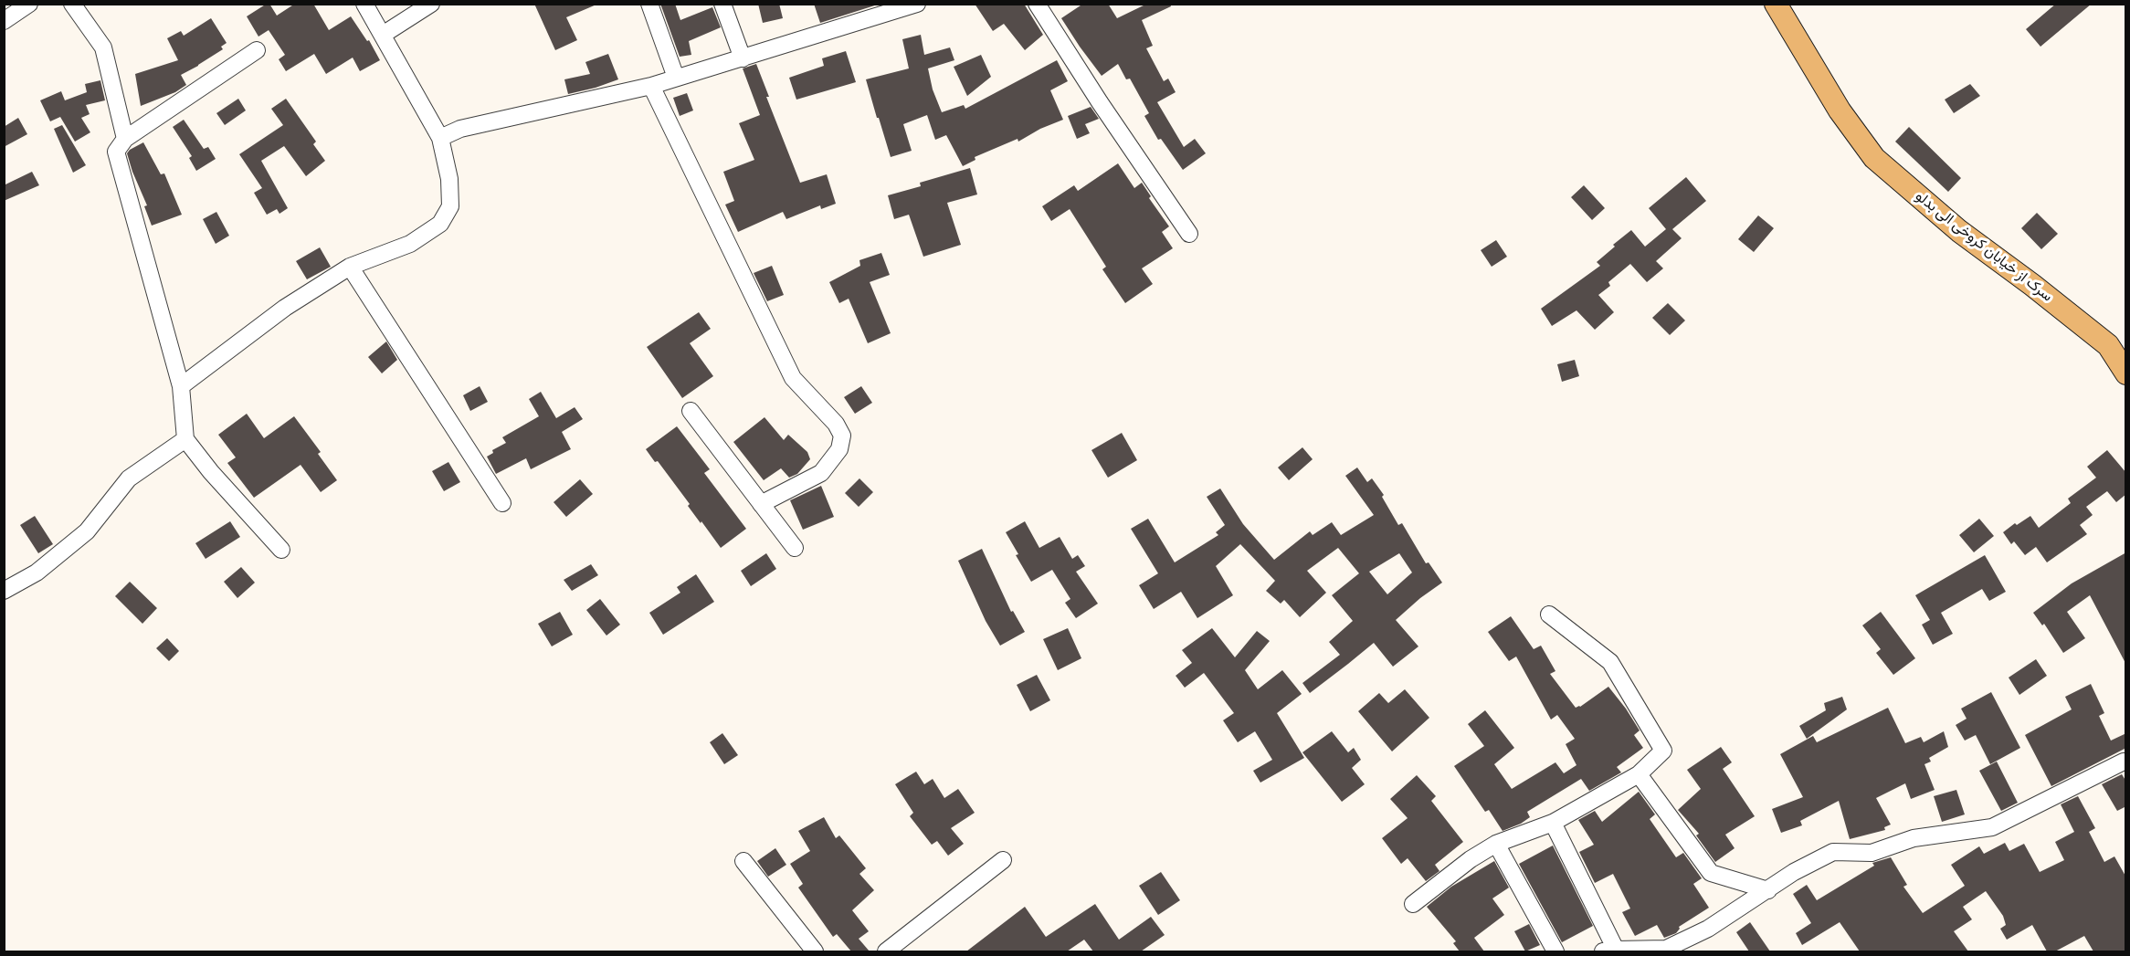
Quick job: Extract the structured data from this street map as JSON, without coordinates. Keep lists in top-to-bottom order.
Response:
{
  "streets": {
    "main road": ["سرک از خیابان کروخی الی بدلو"]
  }
}
